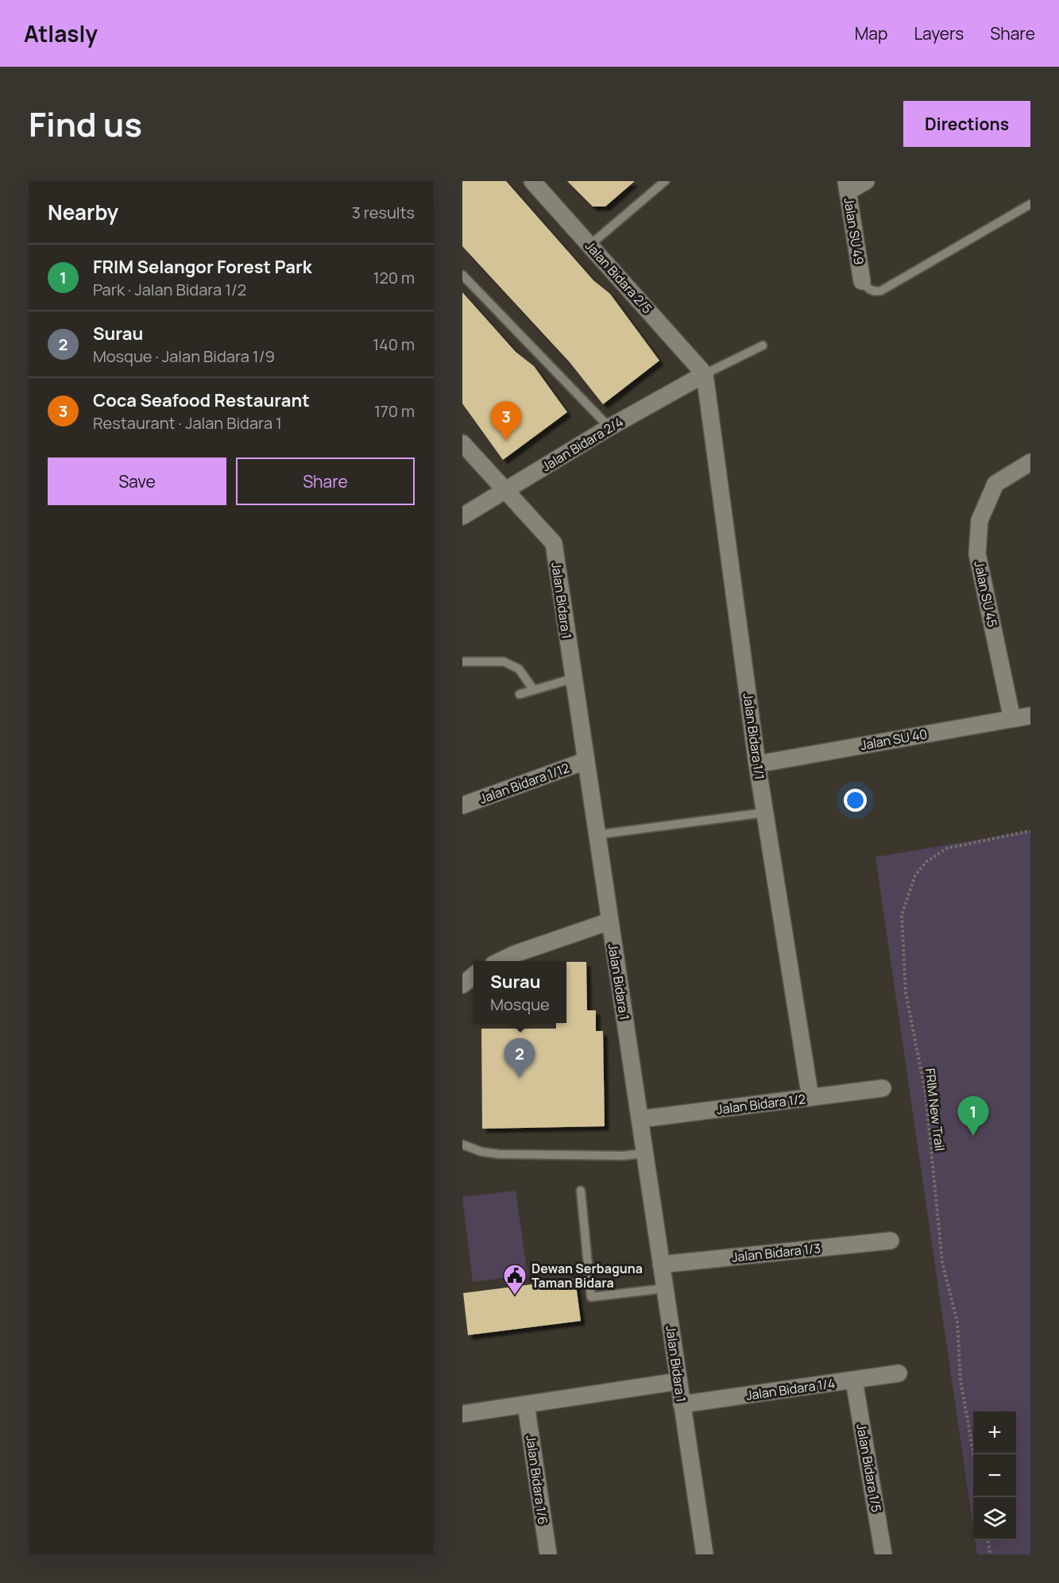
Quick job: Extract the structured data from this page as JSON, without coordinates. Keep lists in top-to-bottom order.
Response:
{
  "streets": {
    "street": [
      "Jalan SU 49",
      "Jalan Bidara 2/5",
      "Jalan Bidara 2/4",
      "Jalan SU 45",
      "Jalan Bidara 1",
      "Jalan Bidara 1/1",
      "Jalan SU 40",
      "Jalan Bidara 1/12",
      "Jalan Bidara 1/2",
      "Jalan Bidara 1/3",
      "Jalan Bidara 1/4",
      "Jalan Bidara 1/5",
      "Jalan Bidara 1/6"
    ],
    "path": ["FRIM New Trail"]
  },
  "crossings": [
    ["Jalan Bidara 2/5", "Jalan Bidara 2/4"],
    ["Jalan Bidara 2/5", "Jalan Bidara 1/1"],
    ["Jalan Bidara 2/4", "Jalan Bidara 1"],
    ["Jalan Bidara 2/4", "Jalan Bidara 1/1"],
    ["Jalan SU 45", "Jalan SU 40"],
    ["Jalan Bidara 1", "Jalan Bidara 1/12"],
    ["Jalan Bidara 1", "Jalan Bidara 1/2"],
    ["Jalan Bidara 1", "Jalan Bidara 1/3"],
    ["Jalan Bidara 1", "Jalan Bidara 1/4"],
    ["Jalan Bidara 1/1", "Jalan SU 40"],
    ["Jalan Bidara 1/1", "Jalan Bidara 1/2"],
    ["Jalan Bidara 1/4", "Jalan Bidara 1/5"]
  ],
  "places": {
    "public building": ["Dewan Serbaguna Taman Bidara"]
  },
  "page": {
    "header": "Atlasly",
    "nav": ["Map", "Layers", "Share"],
    "title": "Find us",
    "buttons": [
      "Directions",
      ["Save", "Share"]
    ],
    "heading": ["Nearby", "3 results"],
    "list": [
      {
        "mark": "1",
        "name": "FRIM Selangor Forest Park",
        "note": "Park · Jalan Bidara 1/2",
        "value": "120 m"
      },
      {
        "mark": "2",
        "name": "Surau",
        "note": "Mosque · Jalan Bidara 1/9",
        "value": "140 m"
      },
      {
        "mark": "3",
        "name": "Coca Seafood Restaurant",
        "note": "Restaurant · Jalan Bidara 1",
        "value": "170 m"
      }
    ],
    "pins": ["3", "2", "1"],
    "popup": ["Surau", "Mosque"],
    "map_buttons": ["+", "−"]
  }
}
